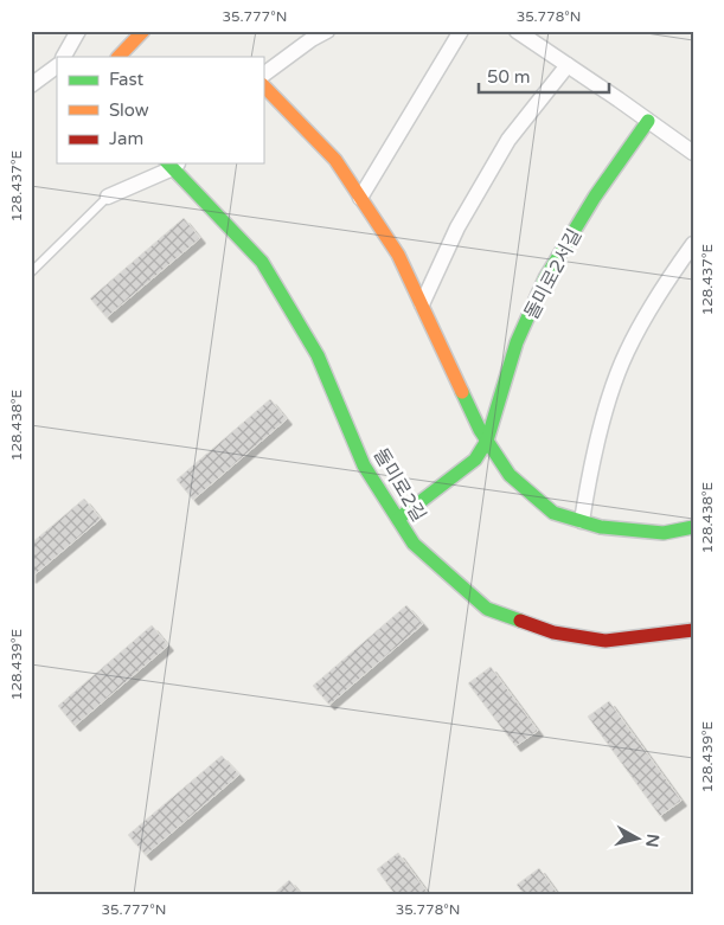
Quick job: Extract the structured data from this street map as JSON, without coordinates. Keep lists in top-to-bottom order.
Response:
{
  "streets": {
    "street": ["돌미로2서길", "돌미로2길"]
  },
  "legend": ["Fast", "Slow", "Jam"],
  "scale_bar": "50 m",
  "north": "right",
  "coordinates": [
    "35.777°N",
    "35.778°N",
    "128.437°E",
    "128.438°E",
    "128.439°E"
  ]
}
